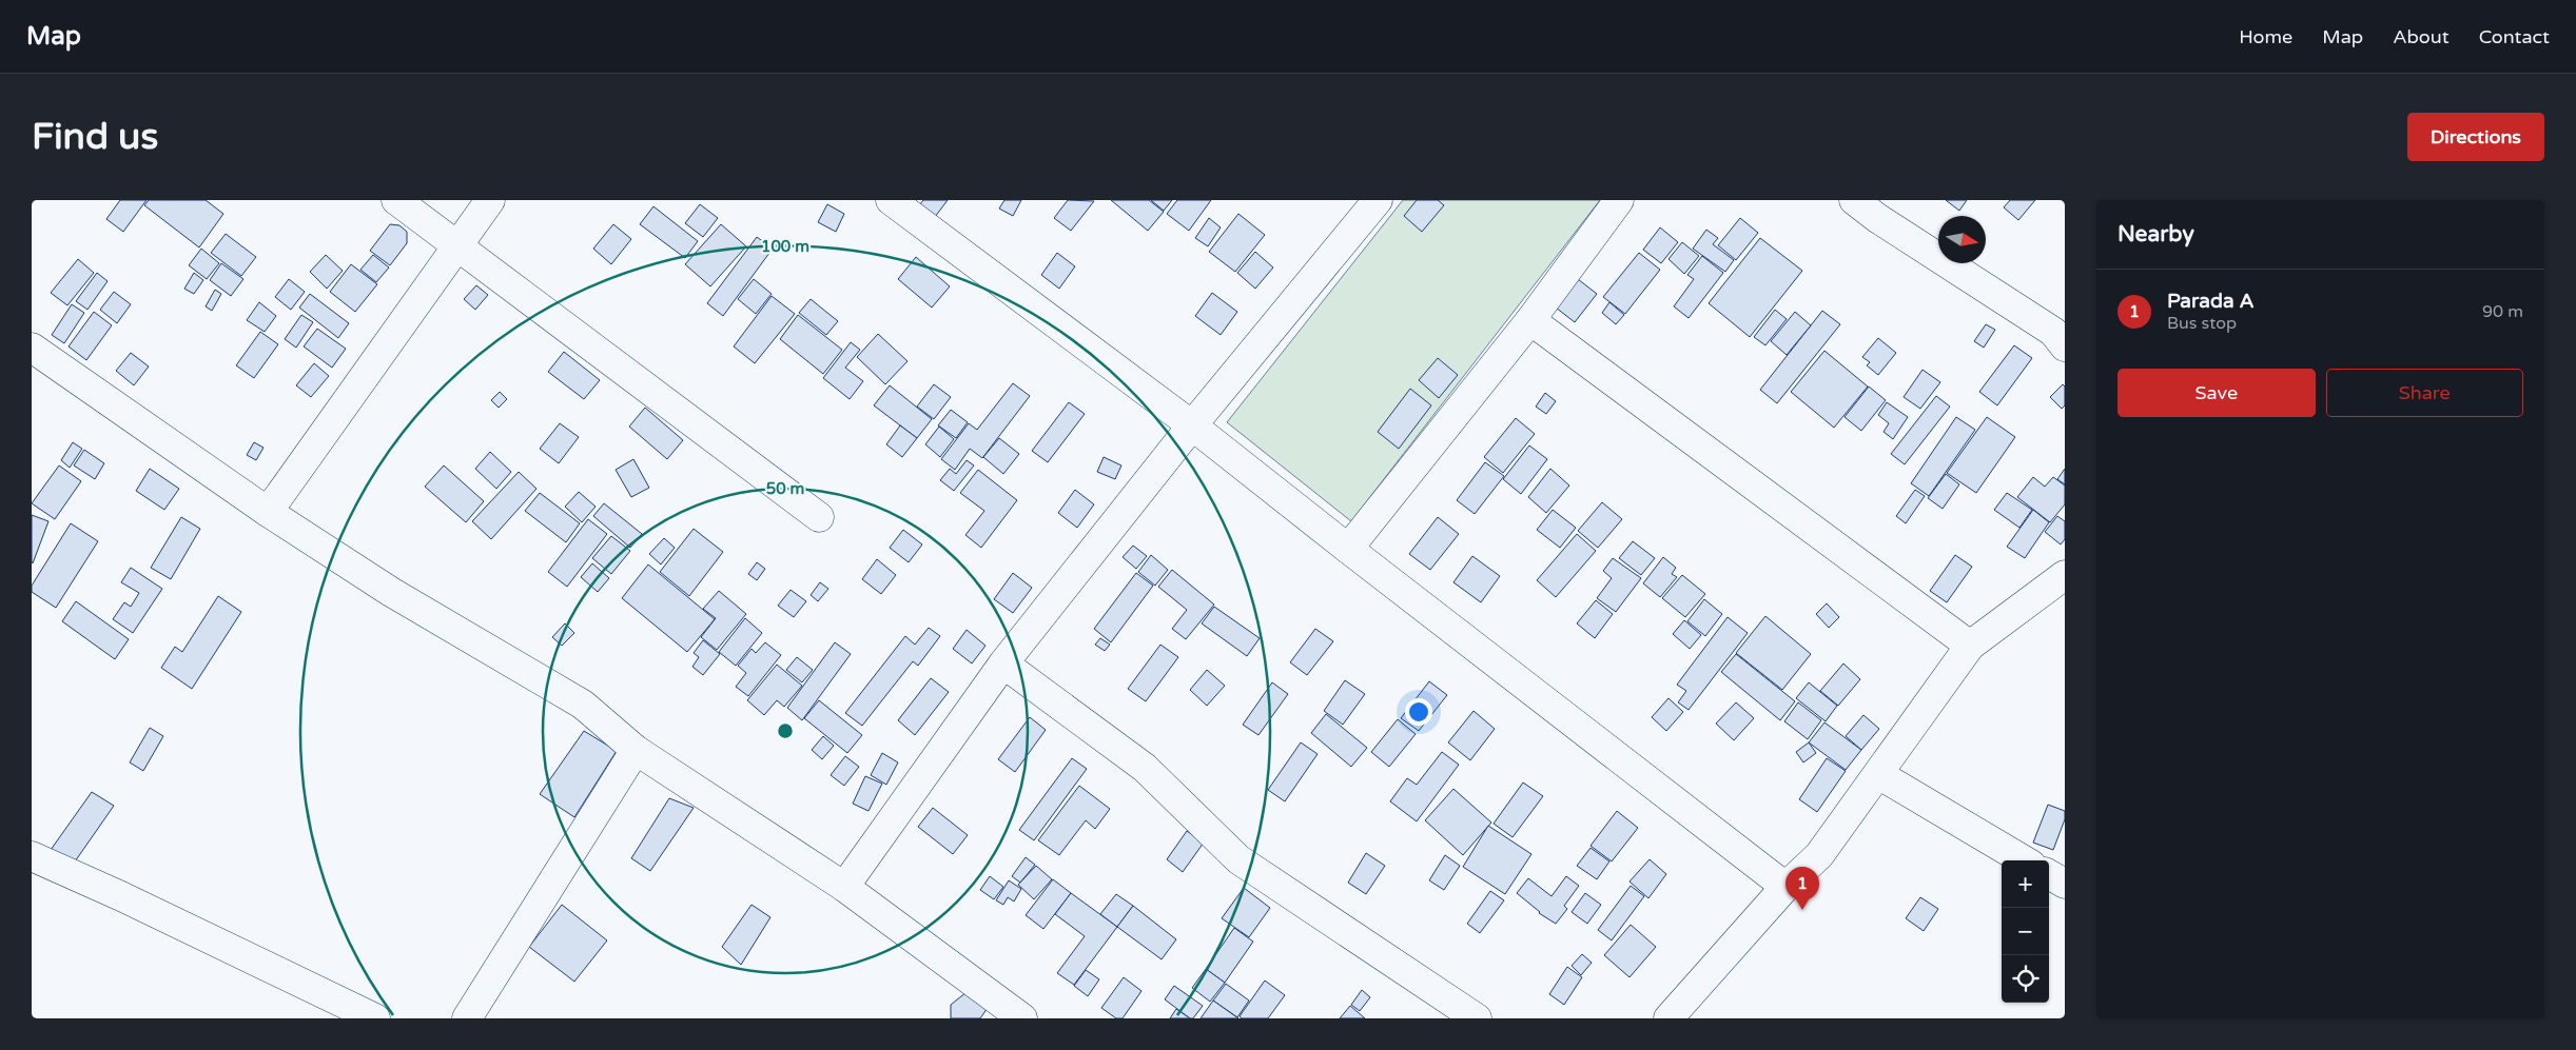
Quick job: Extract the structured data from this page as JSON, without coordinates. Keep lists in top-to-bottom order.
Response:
{
  "north": "right",
  "page": {
    "header": "Map",
    "nav": [
      "Home",
      "Map",
      "About",
      "Contact"
    ],
    "buttons": [
      "Directions",
      ["Save", "Share"]
    ],
    "title": "Find us",
    "heading": "Nearby",
    "list": [
      {
        "mark": "1",
        "name": "Parada A",
        "note": "Bus stop",
        "value": "90 m"
      }
    ],
    "map_buttons": ["+", "−"],
    "pins": "1"
  },
  "rings": ["100 m", "50 m"]
}
